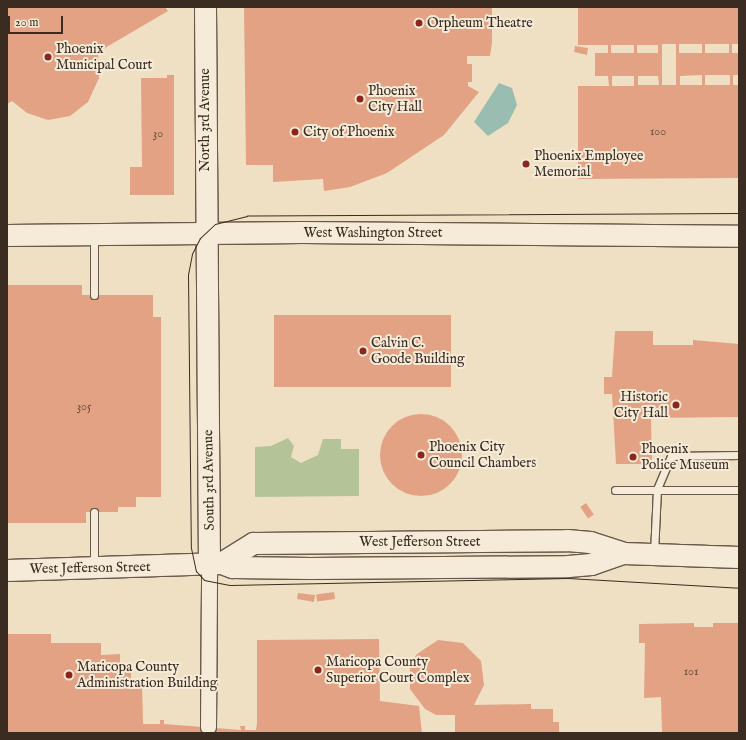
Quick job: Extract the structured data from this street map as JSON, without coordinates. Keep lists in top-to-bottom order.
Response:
{
  "streets": {
    "main road": [
      "North 3rd Avenue",
      "West Washington Street",
      "South 3rd Avenue",
      "West Jefferson Street"
    ]
  },
  "crossings": [
    ["North 3rd Avenue", "West Washington Street"],
    ["North 3rd Avenue", "South 3rd Avenue"],
    ["West Washington Street", "South 3rd Avenue"],
    ["South 3rd Avenue", "West Jefferson Street"]
  ],
  "places": [
    "Orpheum Theatre",
    "Phoenix Municipal Court",
    "Phoenix City Hall",
    "City of Phoenix",
    "Phoenix Employee Memorial",
    "Calvin C. Goode Building",
    "Historic City Hall",
    "Phoenix City Council Chambers",
    "Phoenix Police Museum",
    "Maricopa County Superior Court Complex",
    "Maricopa County Administration Building"
  ],
  "house_numbers": [
    "100",
    "30",
    "305",
    "101"
  ],
  "scale_bar": "20 m"
}
